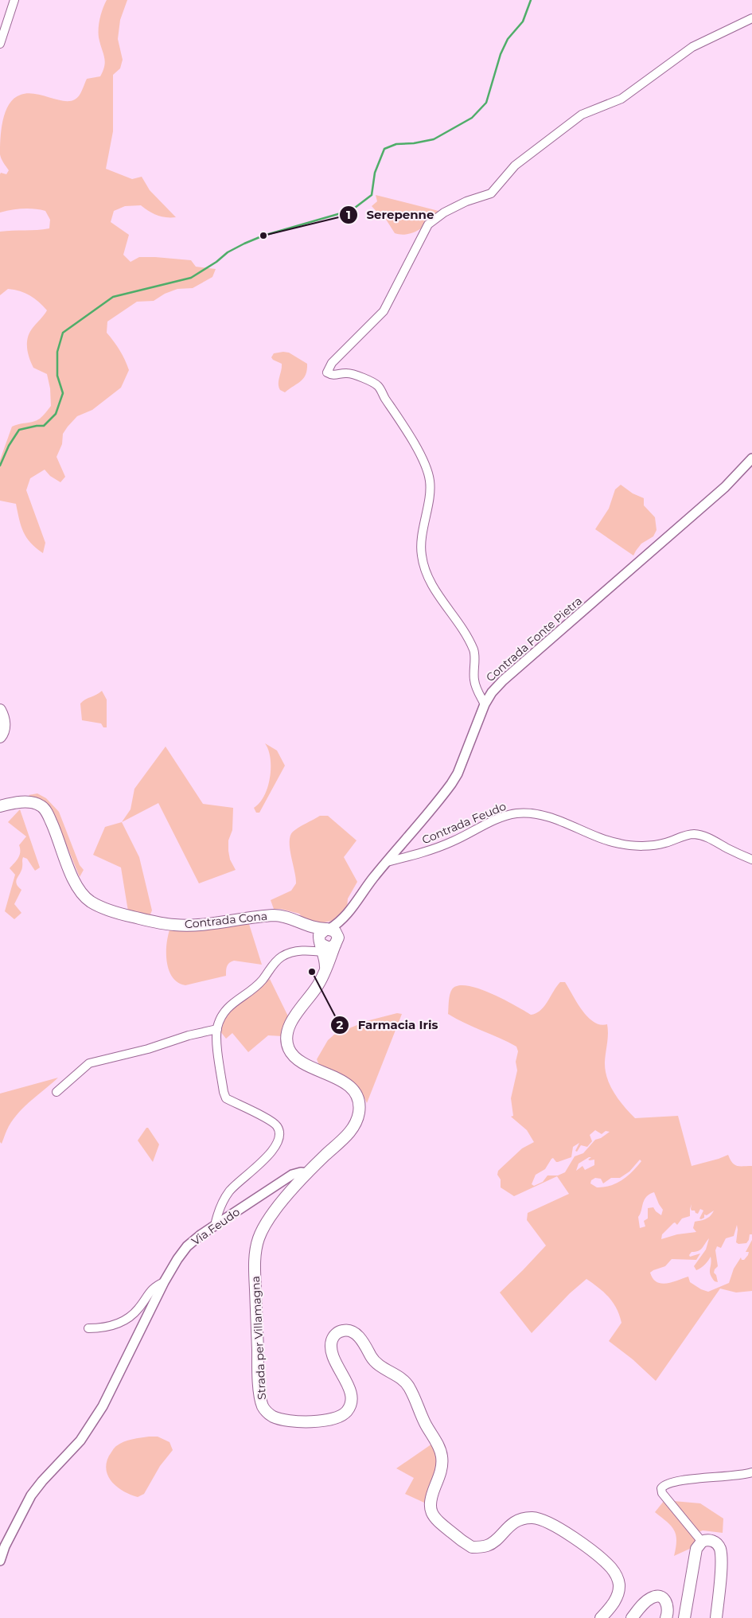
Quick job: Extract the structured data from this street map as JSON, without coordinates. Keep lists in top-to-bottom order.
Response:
{
  "streets": {
    "main road": ["Contrada Cona", "Strada per Villamagna"],
    "street": ["Contrada Fonte Pietra", "Contrada Feudo", "Via Feudo"]
  },
  "crossings": [
    ["Contrada Fonte Pietra", "Contrada Feudo"],
    ["Via Feudo", "Strada per Villamagna"]
  ],
  "places": ["Serepenne", "Farmacia Iris"]
}
